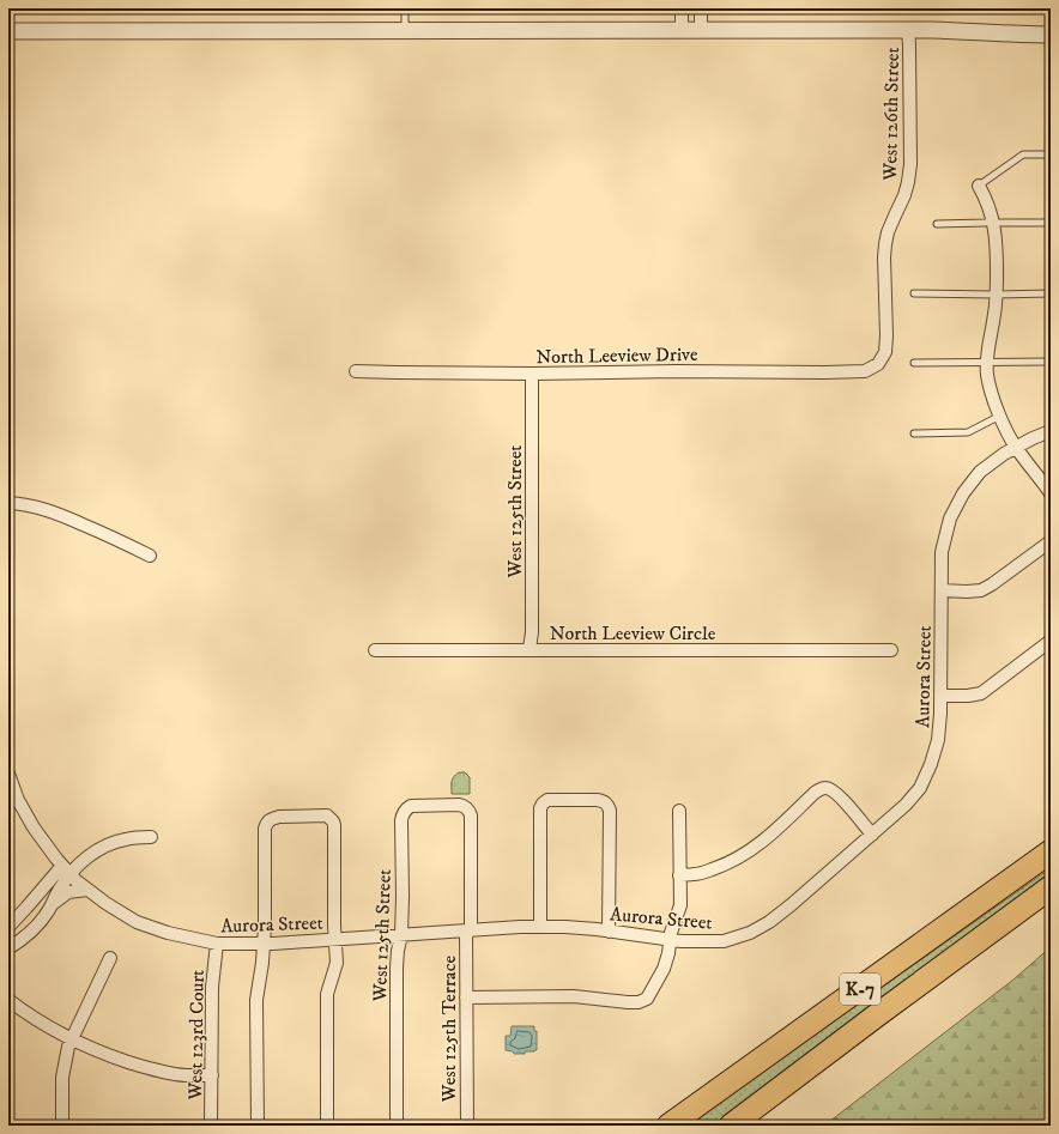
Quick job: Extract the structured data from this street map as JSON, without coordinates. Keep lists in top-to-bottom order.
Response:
{
  "streets": {
    "highway": ["K-7"],
    "street": [
      "West 126th Street",
      "North Leeview Drive",
      "West 125th Street",
      "North Leeview Circle",
      "Aurora Street",
      "West 125th Terrace",
      "West 123rd Court"
    ]
  },
  "crossings": [
    ["West 126th Street", "North Leeview Drive"],
    ["North Leeview Drive", "West 125th Street"],
    ["West 125th Street", "North Leeview Circle"],
    ["West 125th Street", "Aurora Street"],
    ["West 125th Street", "West 125th Terrace"],
    ["Aurora Street", "West 125th Terrace"],
    ["Aurora Street", "West 123rd Court"]
  ]
}
